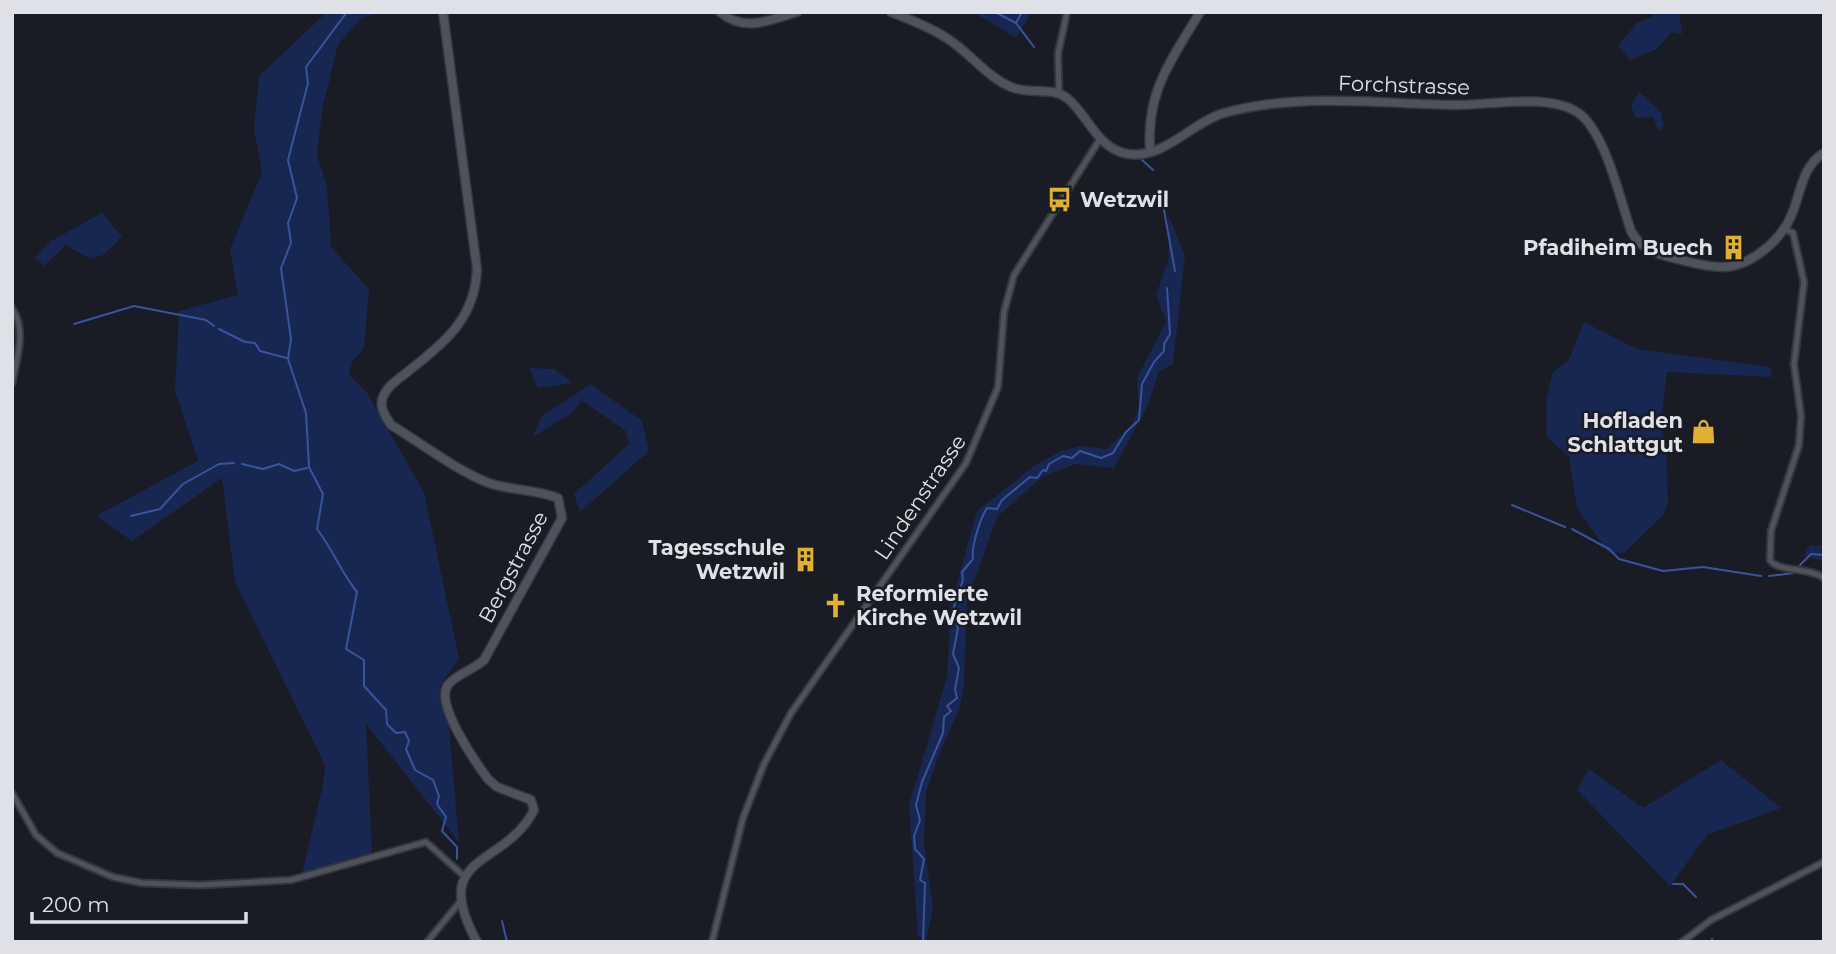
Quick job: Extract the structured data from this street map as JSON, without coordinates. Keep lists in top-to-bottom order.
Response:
{
  "streets": {
    "street": ["Forchstrasse", "Lindenstrasse", "Bergstrasse"]
  },
  "crossings": [
    ["Forchstrasse", "Lindenstrasse"]
  ],
  "places": {
    "bus stop": ["Wetzwil"],
    "building": ["Pfadiheim Buech", "Tagesschule Wetzwil"],
    "shop": ["Hofladen Schlattgut"],
    "church": ["Reformierte Kirche Wetzwil"]
  },
  "scale_bar": "200 m"
}
